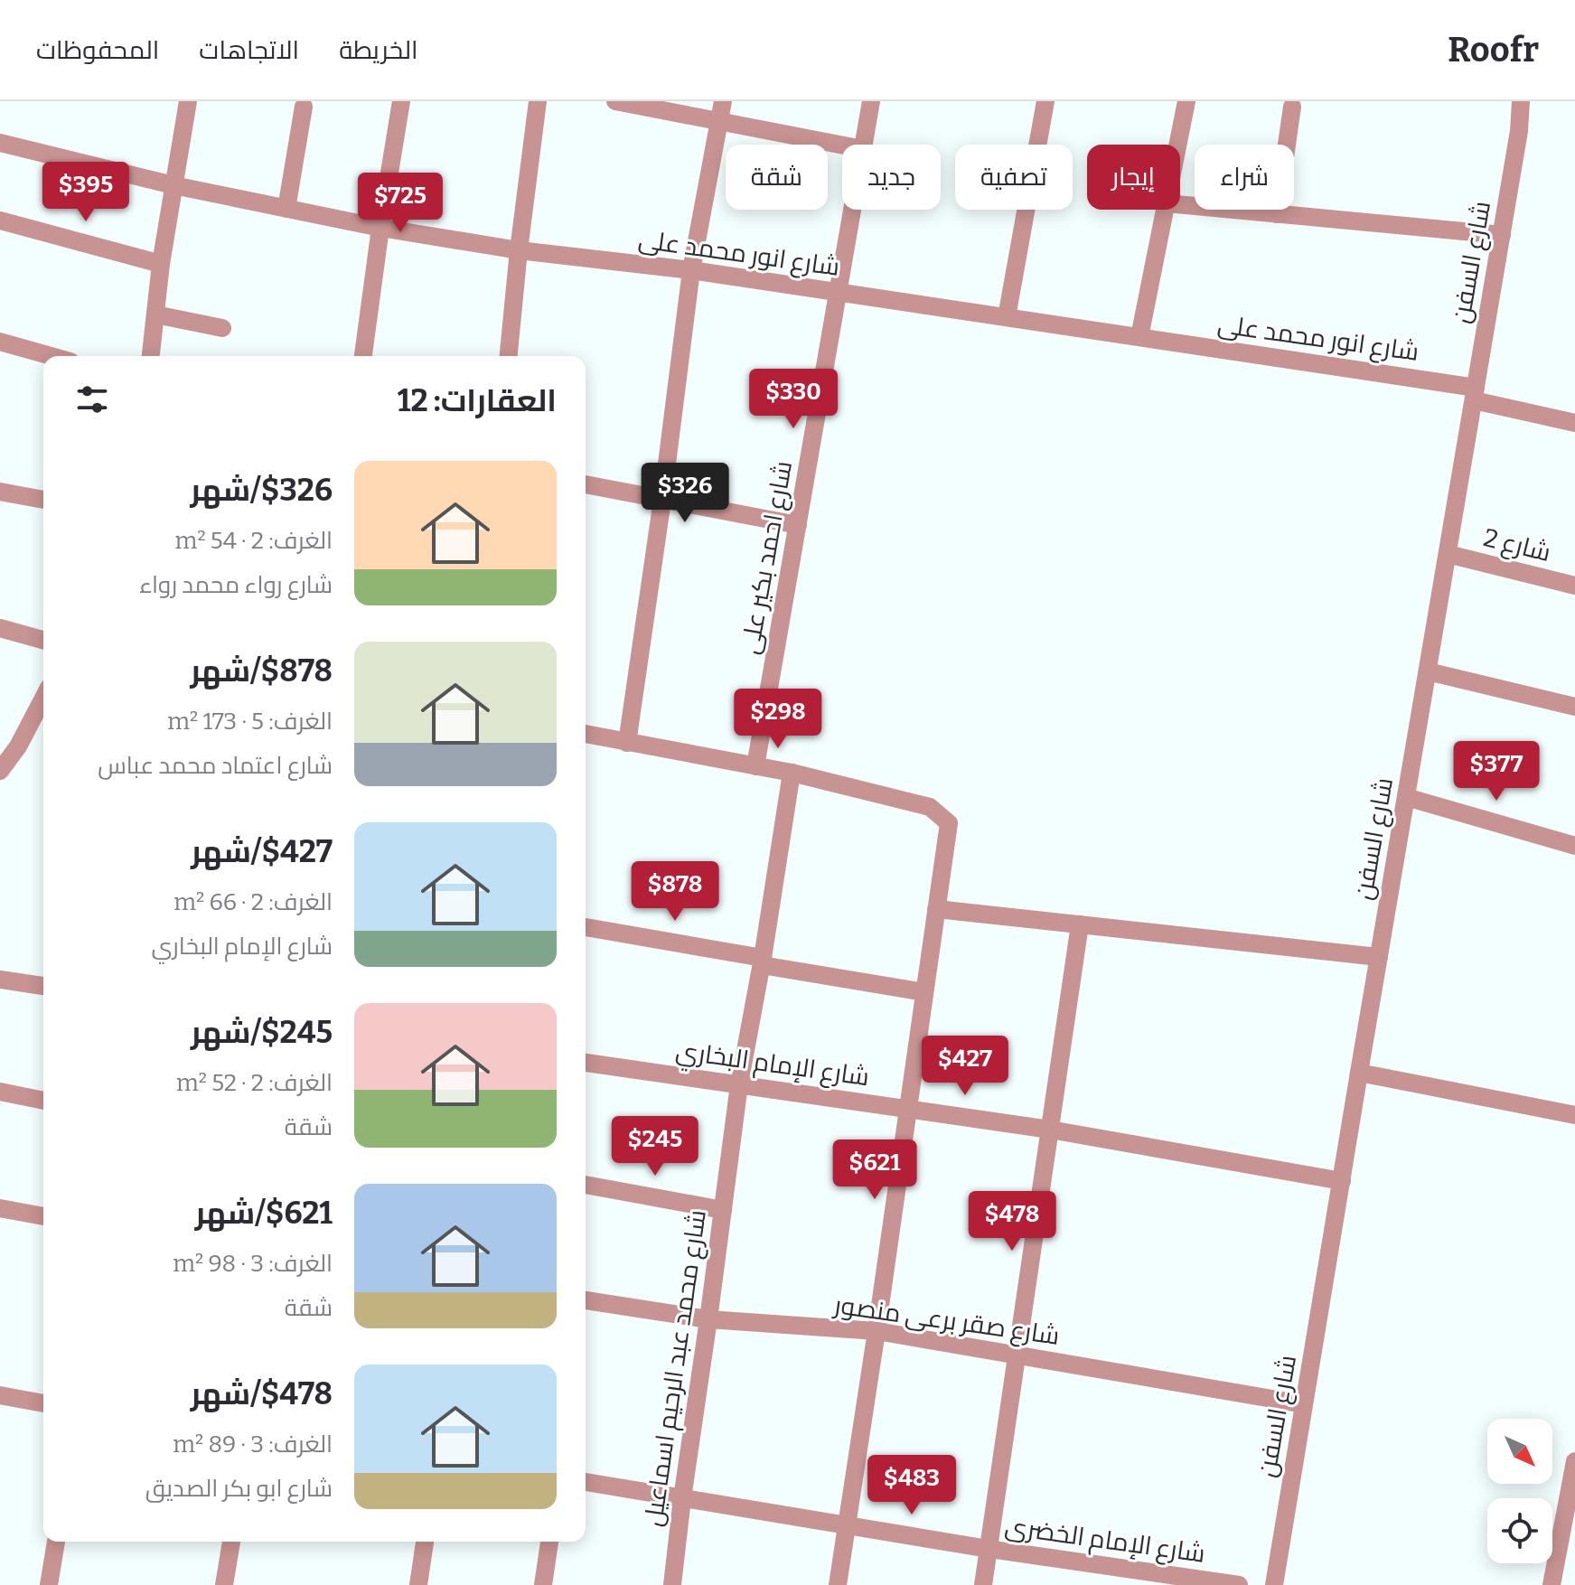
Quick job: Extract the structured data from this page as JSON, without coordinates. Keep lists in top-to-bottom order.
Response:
{
  "streets": {
    "street": [
      "شارع انور محمد على",
      "شارع السفن",
      "شارع 2",
      "شارع احمد بكير على",
      "شارع الإمام البخاري",
      "شارع صقر برعى منصور",
      "شارع محمد عبد الرحيم اسماعيل",
      "شارع الإمام الخضرى"
    ]
  },
  "crossings": [
    ["شارع انور محمد على", "شارع السفن"],
    ["شارع انور محمد على", "شارع احمد بكير على"],
    ["شارع السفن", "شارع 2"],
    ["شارع السفن", "شارع الإمام البخاري"],
    ["شارع السفن", "شارع صقر برعى منصور"],
    ["شارع الإمام البخاري", "شارع محمد عبد الرحيم اسماعيل"],
    ["شارع صقر برعى منصور", "شارع محمد عبد الرحيم اسماعيل"],
    ["شارع محمد عبد الرحيم اسماعيل", "شارع الإمام الخضرى"]
  ],
  "north": "bottom right",
  "page": {
    "header": "Roofr",
    "nav": ["الخريطة", "الاتجاهات", "المحفوظات"],
    "chip": [
      "شراء",
      "إيجار",
      "تصفية",
      "جديد",
      "شقة"
    ],
    "price": [
      "$395",
      "$725",
      "$330",
      "$326",
      "$298",
      "$377",
      "$878",
      "$427",
      "$245",
      "$621",
      "$478",
      "$483"
    ],
    "heading": "العقارات: 12",
    "list": [
      {
        "name": "$326/شهر",
        "note": "الغرف: 2 · 54 m² · شارع رواء محمد رواء"
      },
      {
        "name": "$878/شهر",
        "note": "الغرف: 5 · 173 m² · شارع اعتماد محمد عباس"
      },
      {
        "name": "$427/شهر",
        "note": "الغرف: 2 · 66 m² · شارع الإمام البخاري"
      },
      {
        "name": "$245/شهر",
        "note": "الغرف: 2 · 52 m² · شقة"
      },
      {
        "name": "$621/شهر",
        "note": "الغرف: 3 · 98 m² · شقة"
      },
      {
        "name": "$478/شهر",
        "note": "الغرف: 3 · 89 m² · شارع ابو بكر الصديق"
      }
    ]
  }
}
